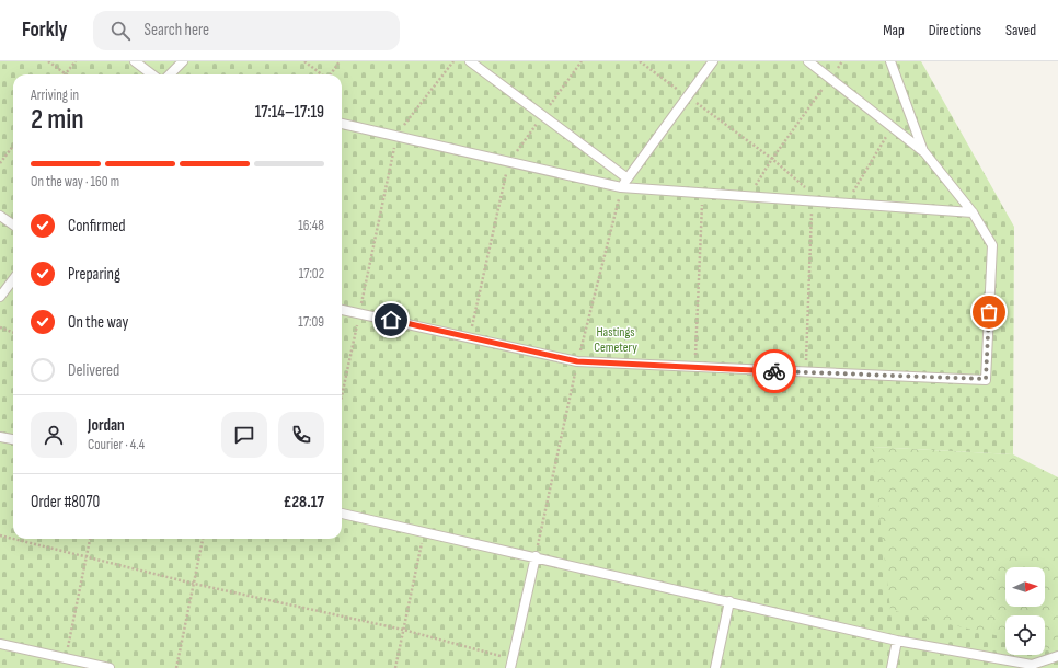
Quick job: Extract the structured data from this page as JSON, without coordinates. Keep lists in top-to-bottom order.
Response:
{
  "parks": ["Hastings Cemetery"],
  "north": "right",
  "page": {
    "header": "Forkly",
    "search": "Search here",
    "nav": ["Map", "Directions", "Saved"],
    "heading": ["2 min", "Arriving in", "17:14–17:19"],
    "panel": [
      "Jordan",
      "Courier · 4.4",
      "Order #8070",
      "£28.17"
    ],
    "bar": "On the way · 160 m",
    "list": [
      ["Confirmed", "16:48"],
      ["Preparing", "17:02"],
      ["On the way", "17:09"],
      "Delivered"
    ]
  }
}
